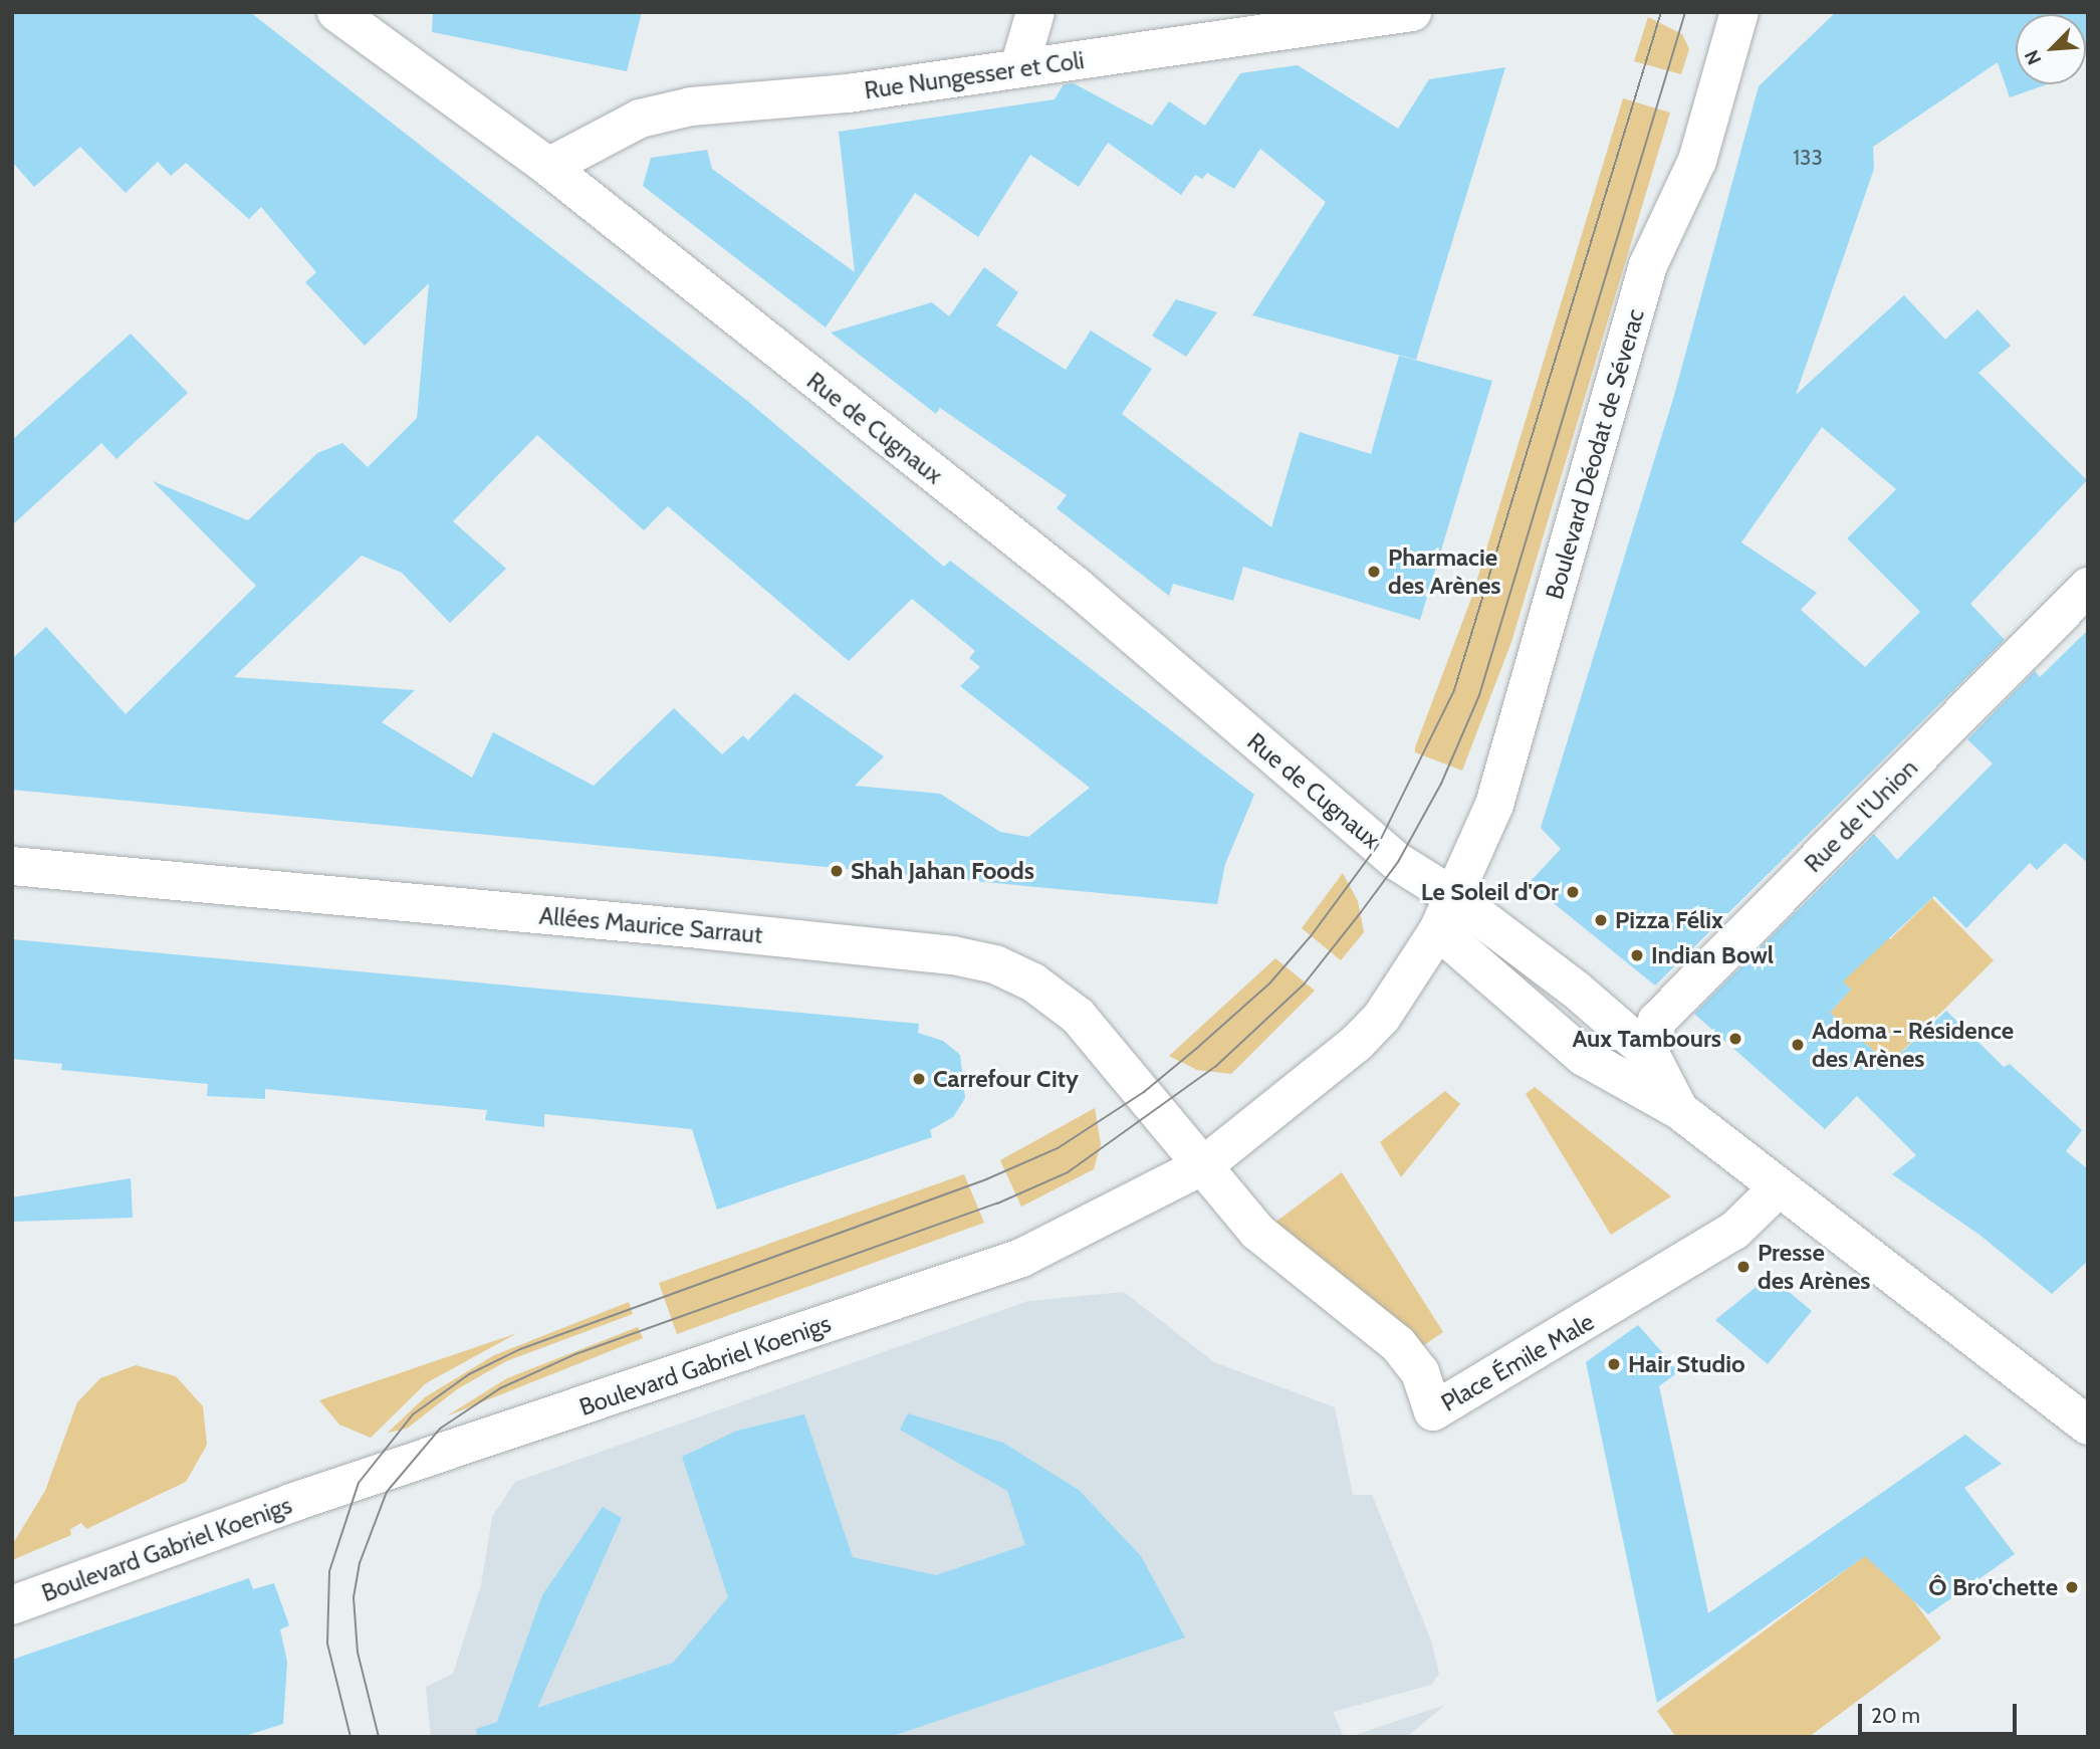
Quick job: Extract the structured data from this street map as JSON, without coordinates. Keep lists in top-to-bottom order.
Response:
{
  "streets": {
    "street": [
      "Rue Nungesser et Coli",
      "Rue de Cugnaux",
      "Boulevard Déodat de Séverac",
      "Rue de l'Union",
      "Allées Maurice Sarraut",
      "Place Émile Male",
      "Boulevard Gabriel Koenigs"
    ]
  },
  "crossings": [
    ["Rue Nungesser et Coli", "Rue de Cugnaux"],
    ["Rue de Cugnaux", "Boulevard Déodat de Séverac"],
    ["Rue de Cugnaux", "Boulevard Gabriel Koenigs"],
    ["Boulevard Déodat de Séverac", "Boulevard Gabriel Koenigs"],
    ["Allées Maurice Sarraut", "Place Émile Male"],
    ["Allées Maurice Sarraut", "Boulevard Gabriel Koenigs"],
    ["Place Émile Male", "Boulevard Gabriel Koenigs"]
  ],
  "places": [
    "Pharmacie des Arènes",
    "Shah Jahan Foods",
    "Le Soleil d'Or",
    "Pizza Félix",
    "Indian Bowl",
    "Aux Tambours",
    "Adoma - Résidence des Arènes",
    "Carrefour City",
    "Presse des Arènes",
    "Hair Studio",
    "Ô Bro'chette"
  ],
  "house_numbers": ["133"],
  "scale_bar": "20 m",
  "north": "bottom left"
}
